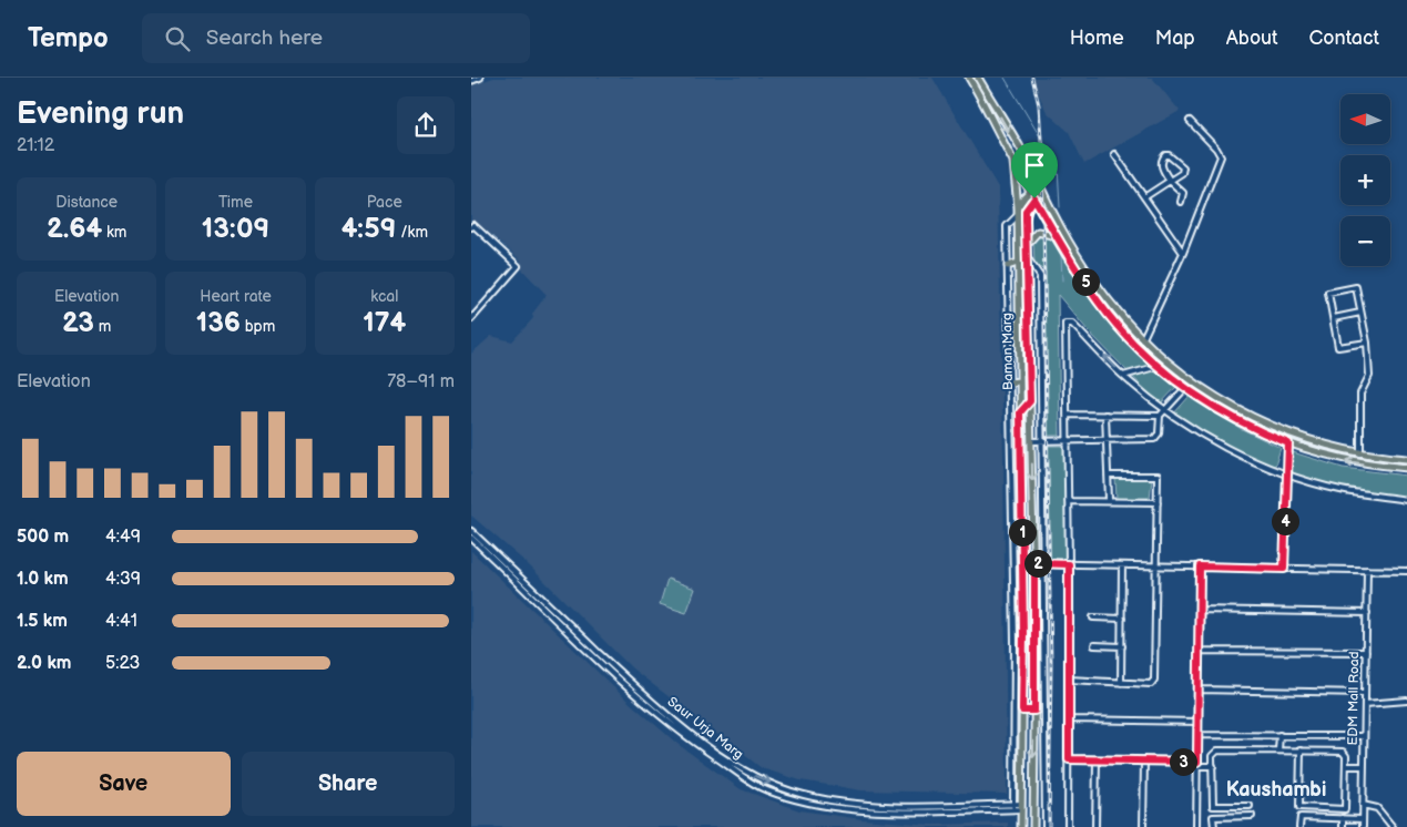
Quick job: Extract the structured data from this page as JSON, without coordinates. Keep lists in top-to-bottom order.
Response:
{
  "streets": {
    "main road": ["Baman Marg"],
    "street": ["EDM Mall Road", "Saur Urja Marg"]
  },
  "crossings": [
    ["Baman Marg", "Saur Urja Marg"]
  ],
  "districts": ["Kaushambi"],
  "north": "left",
  "page": {
    "header": "Tempo",
    "search": "Search here",
    "nav": [
      "Home",
      "Map",
      "About",
      "Contact"
    ],
    "heading": ["Evening run", "21:12"],
    "map_buttons": ["+", "−"],
    "stats": [
      ["Distance", "2.64 km"],
      ["Time", "13:09"],
      ["Pace", "4:59 /km"],
      ["Elevation", "23 m"],
      ["Heart rate", "136 bpm"],
      ["kcal", "174"]
    ],
    "pins": [
      "5",
      "4",
      "1",
      "2",
      "3"
    ],
    "chart": ["Elevation", "78–91 m"],
    "list": [
      {
        "name": "500 m",
        "note": "4:49"
      },
      {
        "name": "1.0 km",
        "note": "4:39"
      },
      {
        "name": "1.5 km",
        "note": "4:41"
      },
      {
        "name": "2.0 km",
        "note": "5:23"
      }
    ],
    "buttons": ["Save", "Share"]
  }
}
